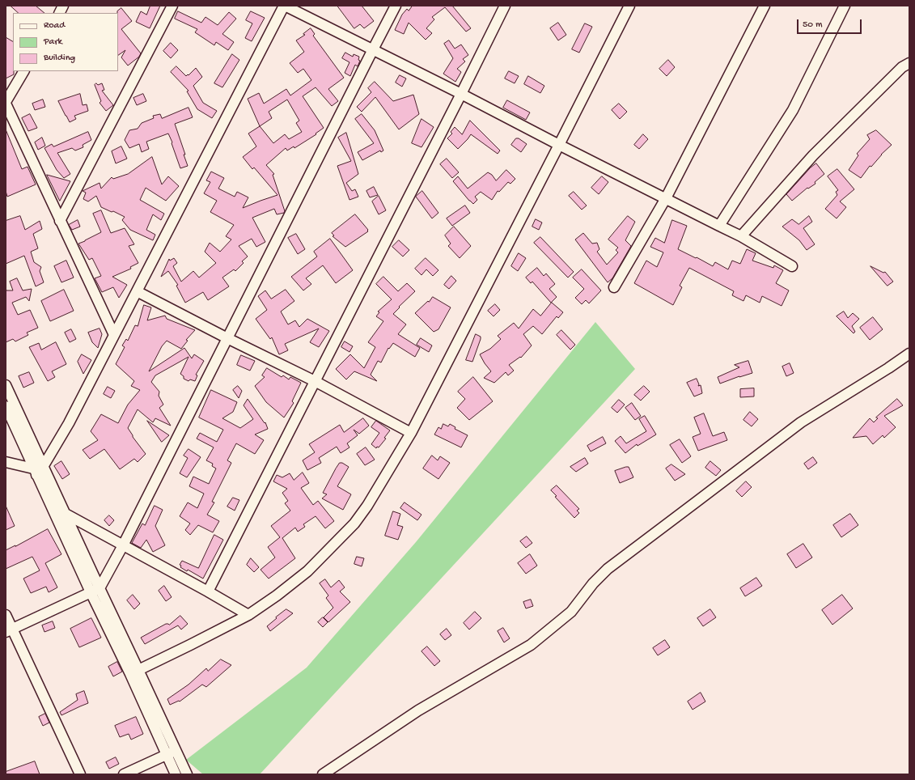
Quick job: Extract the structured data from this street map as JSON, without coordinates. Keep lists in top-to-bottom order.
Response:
{
  "legend": ["Road", "Park", "Building"],
  "scale_bar": "50 m"
}
